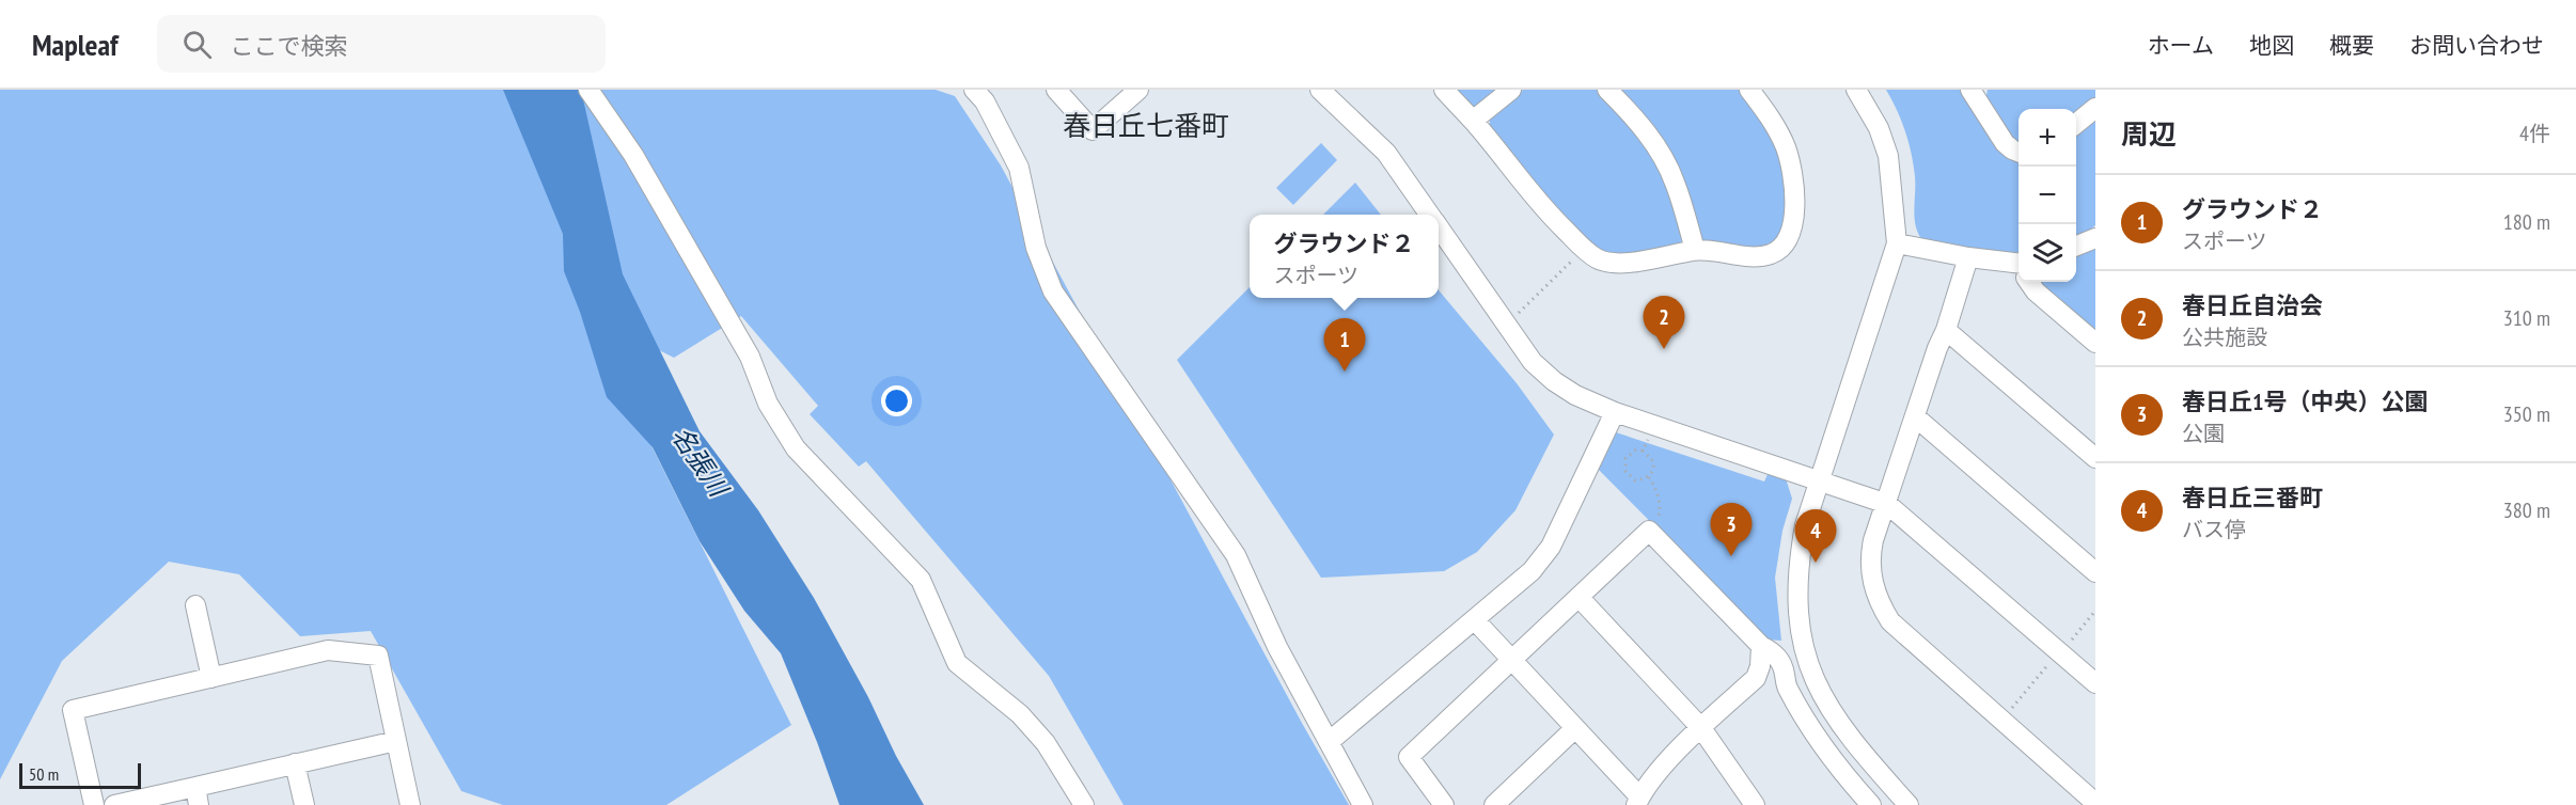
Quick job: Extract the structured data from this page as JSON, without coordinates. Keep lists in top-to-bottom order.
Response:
{
  "districts": ["春日丘七番町"],
  "water": ["名張川"],
  "scale_bar": "50 m",
  "page": {
    "header": "Mapleaf",
    "search": "ここで検索",
    "nav": [
      "ホーム",
      "地図",
      "概要",
      "お問い合わせ"
    ],
    "heading": ["周辺", "4件"],
    "map_buttons": ["+", "−"],
    "list": [
      {
        "mark": "1",
        "name": "グラウンド２",
        "note": "スポーツ",
        "value": "180 m"
      },
      {
        "mark": "2",
        "name": "春日丘自治会",
        "note": "公共施設",
        "value": "310 m"
      },
      {
        "mark": "3",
        "name": "春日丘1号（中央）公園",
        "note": "公園",
        "value": "350 m"
      },
      {
        "mark": "4",
        "name": "春日丘三番町",
        "note": "バス停",
        "value": "380 m"
      }
    ],
    "popup": ["グラウンド２", "スポーツ"],
    "pins": [
      "2",
      "1",
      "3",
      "4"
    ],
    "scale": "50 m"
  }
}
